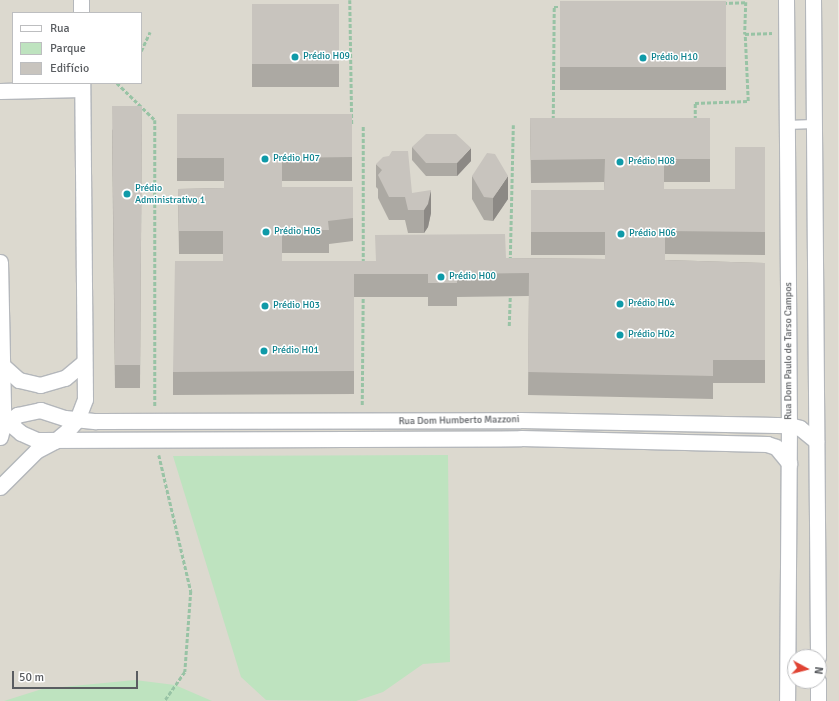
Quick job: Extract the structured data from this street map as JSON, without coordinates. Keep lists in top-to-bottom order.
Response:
{
  "streets": {
    "street": ["Rua Dom Paulo de Tarso Campos", "Rua Dom Humberto Mazzoni"]
  },
  "crossings": [
    ["Rua Dom Paulo de Tarso Campos", "Rua Dom Humberto Mazzoni"]
  ],
  "places": [
    "Prédio H09",
    "Prédio H10",
    "Prédio H07",
    "Prédio H08",
    "Prédio Administrativo 1",
    "Prédio H05",
    "Prédio H06",
    "Prédio H00",
    "Prédio H04",
    "Prédio H03",
    "Prédio H02",
    "Prédio H01"
  ],
  "legend": ["Rua", "Parque", "Edifício"],
  "scale_bar": "50 m",
  "north": "right"
}
